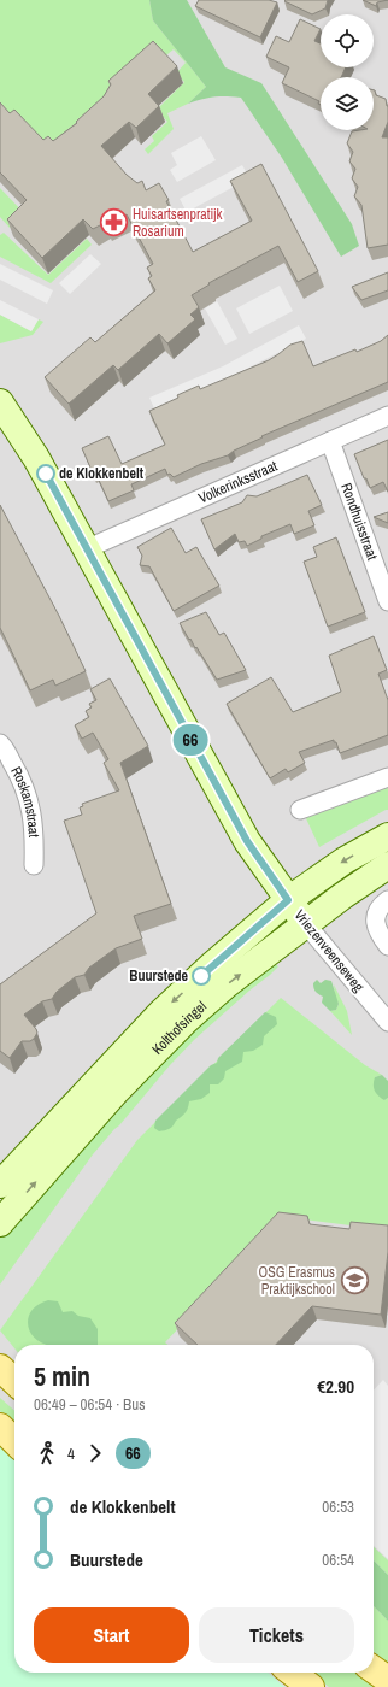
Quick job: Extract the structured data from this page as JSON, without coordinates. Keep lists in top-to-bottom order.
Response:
{
  "streets": {
    "main road": ["Vriezenveenseweg", "Kolthofsingel"],
    "street": ["Volkerinksstraat", "Rondhuisstraat", "Roskamstraat"]
  },
  "crossings": [
    ["Volkerinksstraat", "Rondhuisstraat"],
    ["Volkerinksstraat", "Vriezenveenseweg"],
    ["Vriezenveenseweg", "Kolthofsingel"]
  ],
  "places": {
    "pharmacy": ["Huisartsenpratijk Rosarium"],
    "other": ["de Klokkenbelt", "Buurstede"],
    "school or university": ["OSG Erasmus Praktijkschool"]
  },
  "lines": ["bus line 66"],
  "page": {
    "on_map": "66",
    "heading": ["5 min", "06:49 – 06:54 · Bus", "€2.90"],
    "legs": ["4", "66"],
    "list": [
      {
        "name": "de Klokkenbelt",
        "value": "06:53"
      },
      {
        "name": "Buurstede",
        "value": "06:54"
      }
    ],
    "buttons": ["Start", "Tickets"]
  }
}
